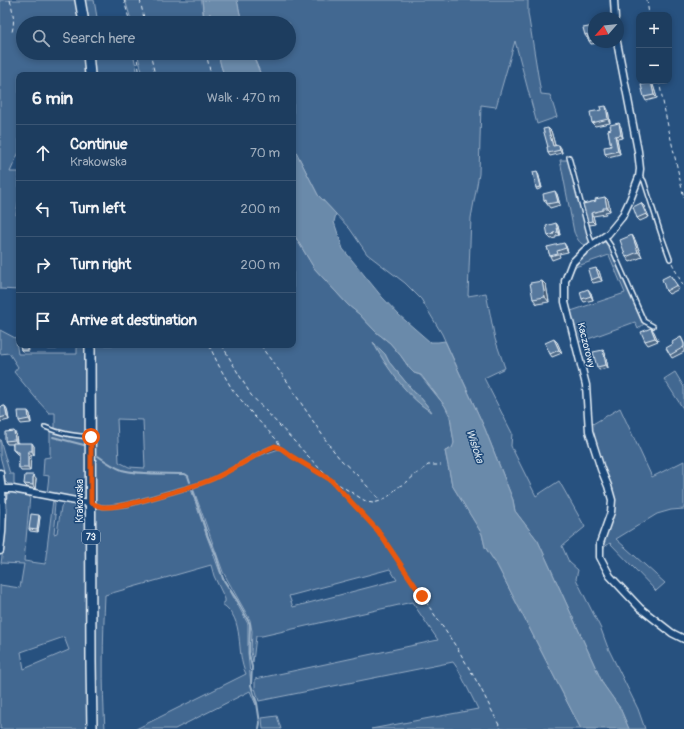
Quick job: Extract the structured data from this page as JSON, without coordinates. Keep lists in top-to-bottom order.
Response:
{
  "streets": {
    "main road": ["Krakowska", "73"],
    "street": ["Kaczorowy"]
  },
  "water": ["Wisłoka"],
  "north": "bottom left",
  "page": {
    "map_buttons": ["+", "−"],
    "search": "Search here",
    "heading": ["6 min", "Walk · 470 m"],
    "list": [
      ["Continue", "Krakowska", "70 m"],
      ["Turn left", "200 m"],
      ["Turn right", "200 m"],
      "Arrive at destination"
    ]
  }
}
